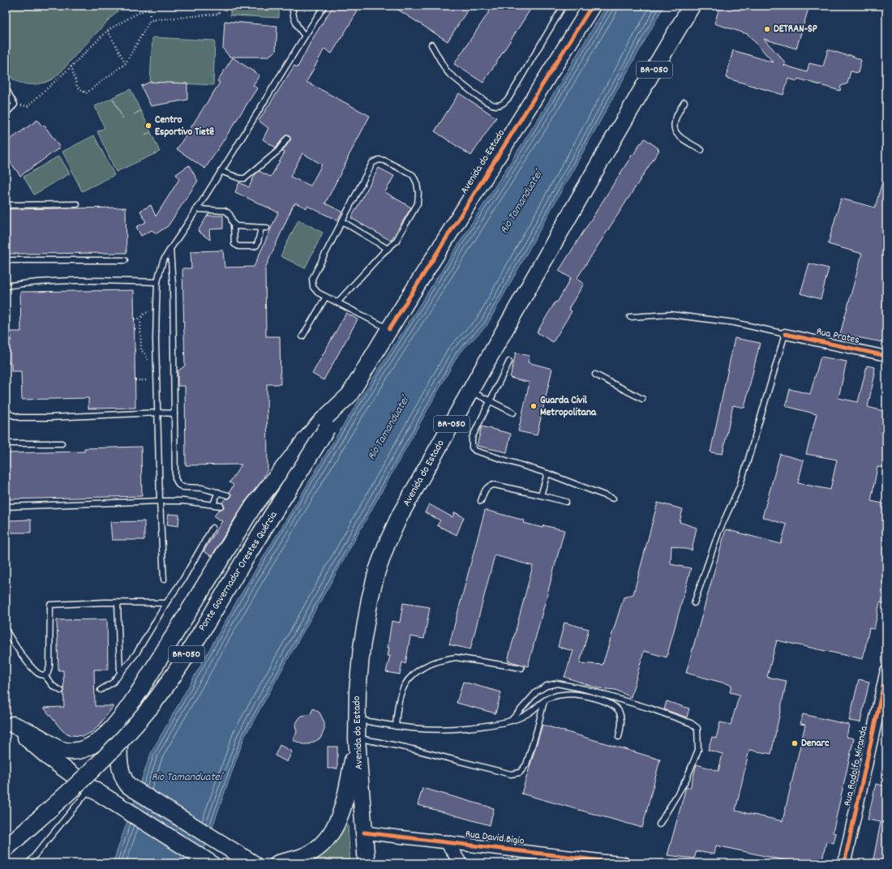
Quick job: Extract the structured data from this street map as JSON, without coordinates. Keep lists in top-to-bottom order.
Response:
{
  "streets": {
    "highway": ["BR-050", "Avenida do Estado", "Ponte Governador Orestes Quércia"],
    "street": ["Rua Prates", "Rua Rodolfo Miranda", "Rua David Bigio"]
  },
  "crossings": [
    ["Avenida do Estado", "Ponte Governador Orestes Quércia"],
    ["Avenida do Estado", "Rua David Bigio"]
  ],
  "water": ["Rio Tamanduateí"],
  "places": [
    "DETRAN-SP",
    "Centro Esportivo Tietê",
    "Guarda Civil Metropolitana",
    "Denarc"
  ]
}
